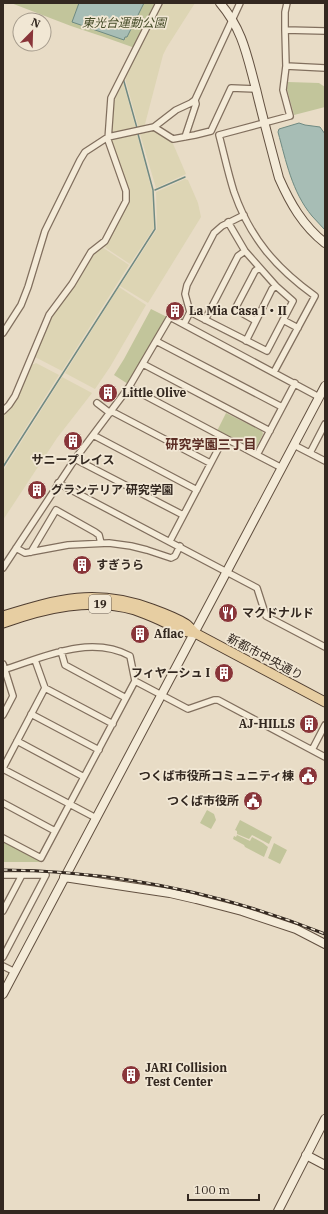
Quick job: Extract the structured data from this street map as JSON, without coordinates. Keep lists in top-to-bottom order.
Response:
{
  "streets": {
    "main road": ["19", "新都市中央通り"]
  },
  "districts": ["研究学園三丁目"],
  "parks": ["東光台運動公園"],
  "places": {
    "building": [
      "La Mia Casa I・II",
      "Little Olive",
      "サニープレイス",
      "グランテリア 研究学園",
      "すぎうら",
      "Aflac",
      "フィヤーシュ I",
      "AJ-HILLS",
      "JARI Collision Test Center"
    ],
    "restaurant": ["マクドナルド"],
    "public building": ["つくば市役所コミュニティ棟", "つくば市役所"]
  },
  "scale_bar": "100 m",
  "north": "top right"
}
